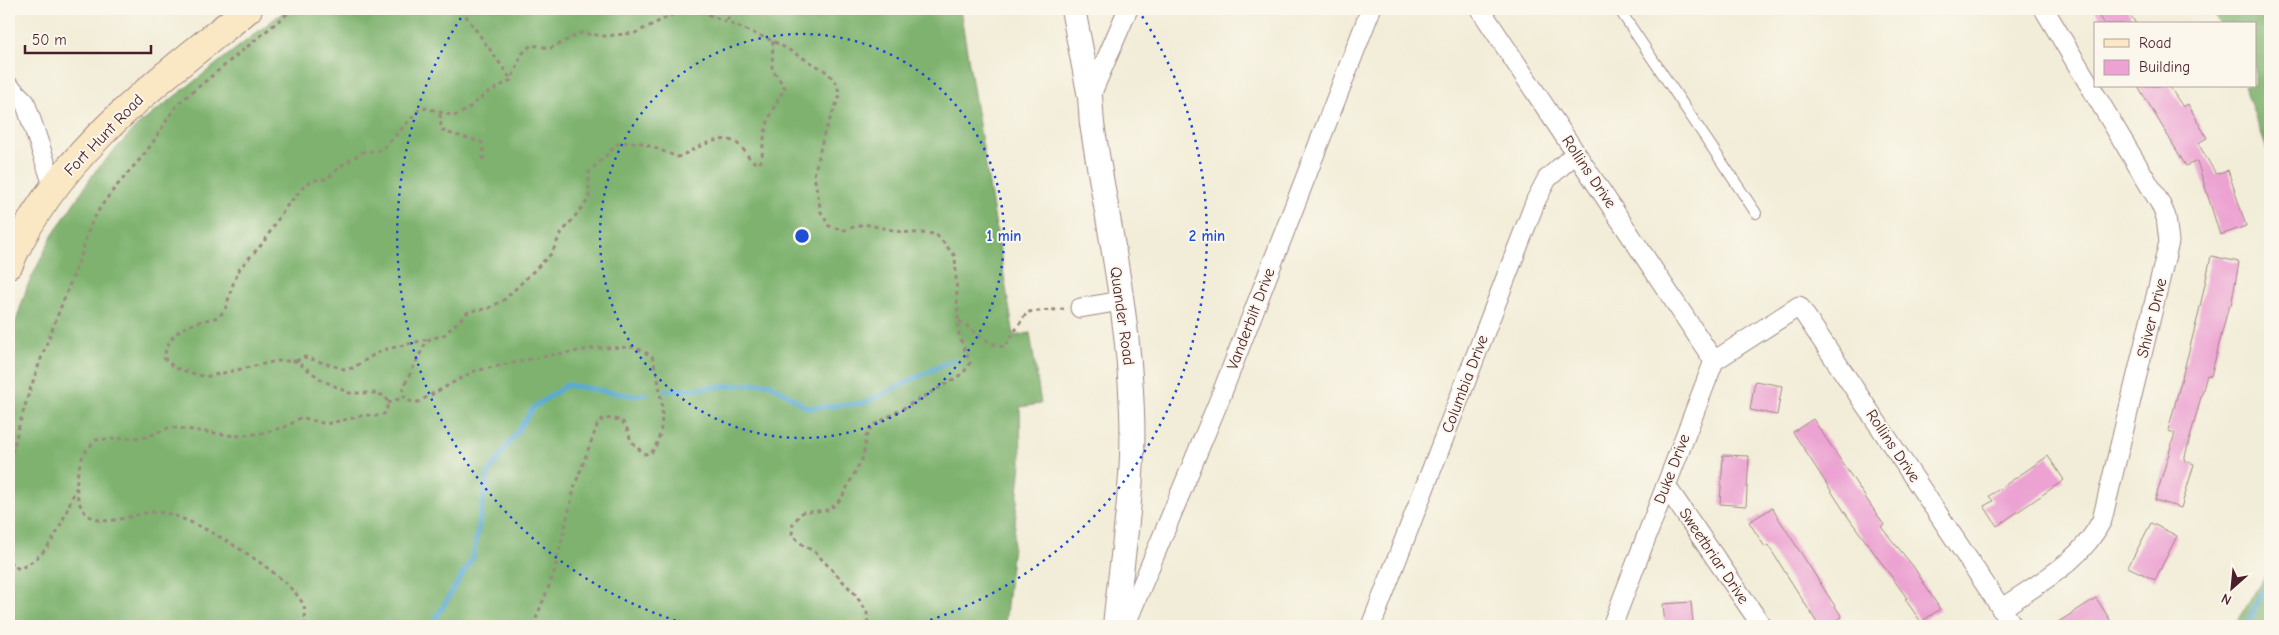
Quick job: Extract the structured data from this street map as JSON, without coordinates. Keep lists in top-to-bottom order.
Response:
{
  "streets": {
    "main road": ["Fort Hunt Road"],
    "street": [
      "Rollins Drive",
      "Quander Road",
      "Shiver Drive",
      "Vanderbilt Drive",
      "Columbia Drive",
      "Duke Drive",
      "Sweetbriar Drive"
    ]
  },
  "crossings": [
    ["Rollins Drive", "Shiver Drive"],
    ["Rollins Drive", "Columbia Drive"],
    ["Rollins Drive", "Duke Drive"],
    ["Duke Drive", "Sweetbriar Drive"]
  ],
  "legend": ["Road", "Building"],
  "scale_bar": "50 m",
  "north": "bottom left",
  "rings": ["1 min", "2 min"]
}
